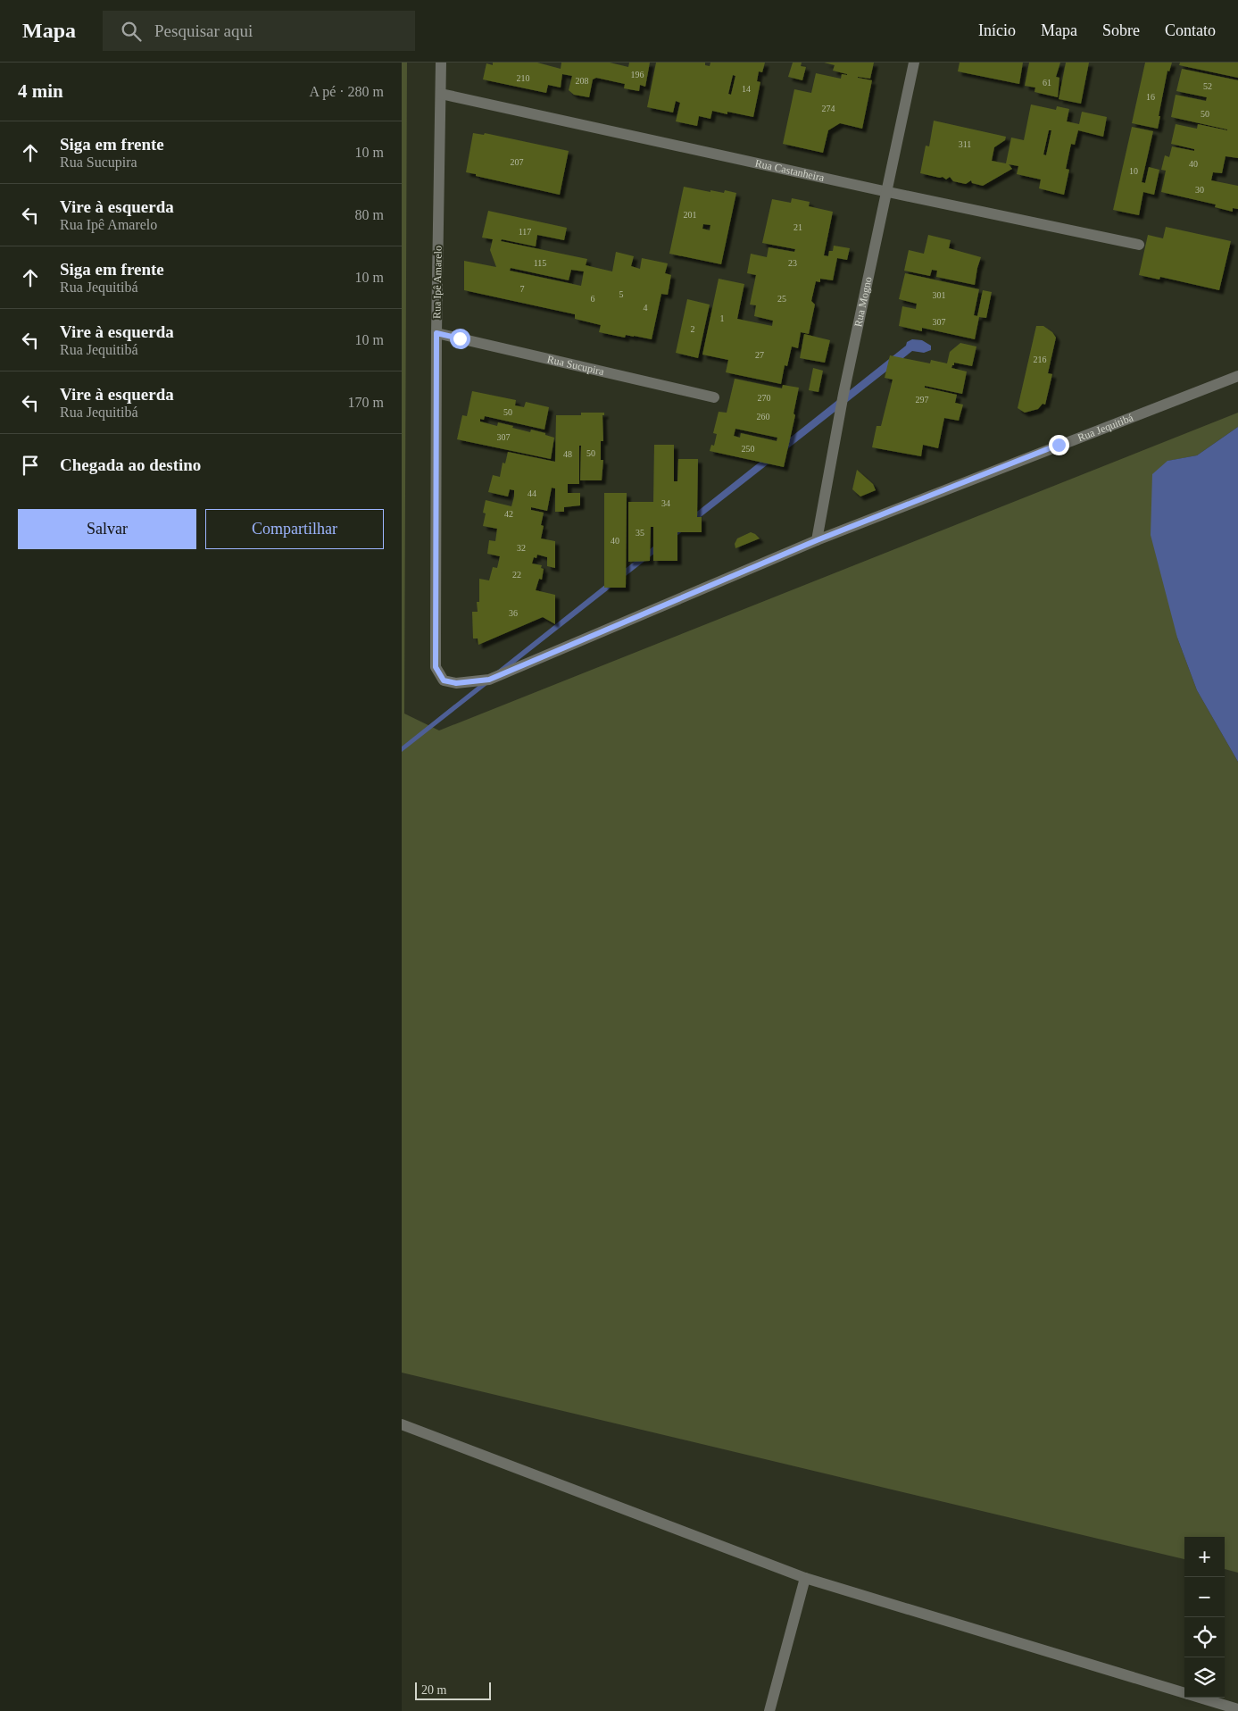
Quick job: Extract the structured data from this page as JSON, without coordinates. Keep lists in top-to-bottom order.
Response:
{
  "streets": {
    "street": [
      "Rua Castanheira",
      "Rua Ipê Amarelo",
      "Rua Mogno",
      "Rua Sucupira",
      "Rua Jequitibá"
    ]
  },
  "crossings": [
    ["Rua Castanheira", "Rua Ipê Amarelo"],
    ["Rua Castanheira", "Rua Mogno"],
    ["Rua Ipê Amarelo", "Rua Sucupira"],
    ["Rua Ipê Amarelo", "Rua Jequitibá"],
    ["Rua Mogno", "Rua Jequitibá"]
  ],
  "house_numbers": [
    "196",
    "210",
    "208",
    "61",
    "52",
    "14",
    "16",
    "274",
    "50",
    "311",
    "207",
    "40",
    "10",
    "30",
    "201",
    "21",
    "117",
    "115",
    "23",
    "7",
    "5",
    "301",
    "6",
    "25",
    "4",
    "1",
    "307",
    "2",
    "27",
    "216",
    "270",
    "297",
    "50",
    "260",
    "307",
    "250",
    "50",
    "48",
    "44",
    "34",
    "42",
    "35",
    "40",
    "32",
    "22",
    "36"
  ],
  "scale_bar": "20 m",
  "page": {
    "header": "Mapa",
    "search": "Pesquisar aqui",
    "nav": [
      "Início",
      "Mapa",
      "Sobre",
      "Contato"
    ],
    "heading": ["4 min", "A pé · 280 m"],
    "list": [
      ["Siga em frente", "Rua Sucupira", "10 m"],
      ["Vire à esquerda", "Rua Ipê Amarelo", "80 m"],
      ["Siga em frente", "Rua Jequitibá", "10 m"],
      ["Vire à esquerda", "Rua Jequitibá", "10 m"],
      ["Vire à esquerda", "Rua Jequitibá", "170 m"],
      "Chegada ao destino"
    ],
    "buttons": ["Salvar", "Compartilhar"],
    "map_buttons": ["+", "−"],
    "scale": "20 m"
  }
}
